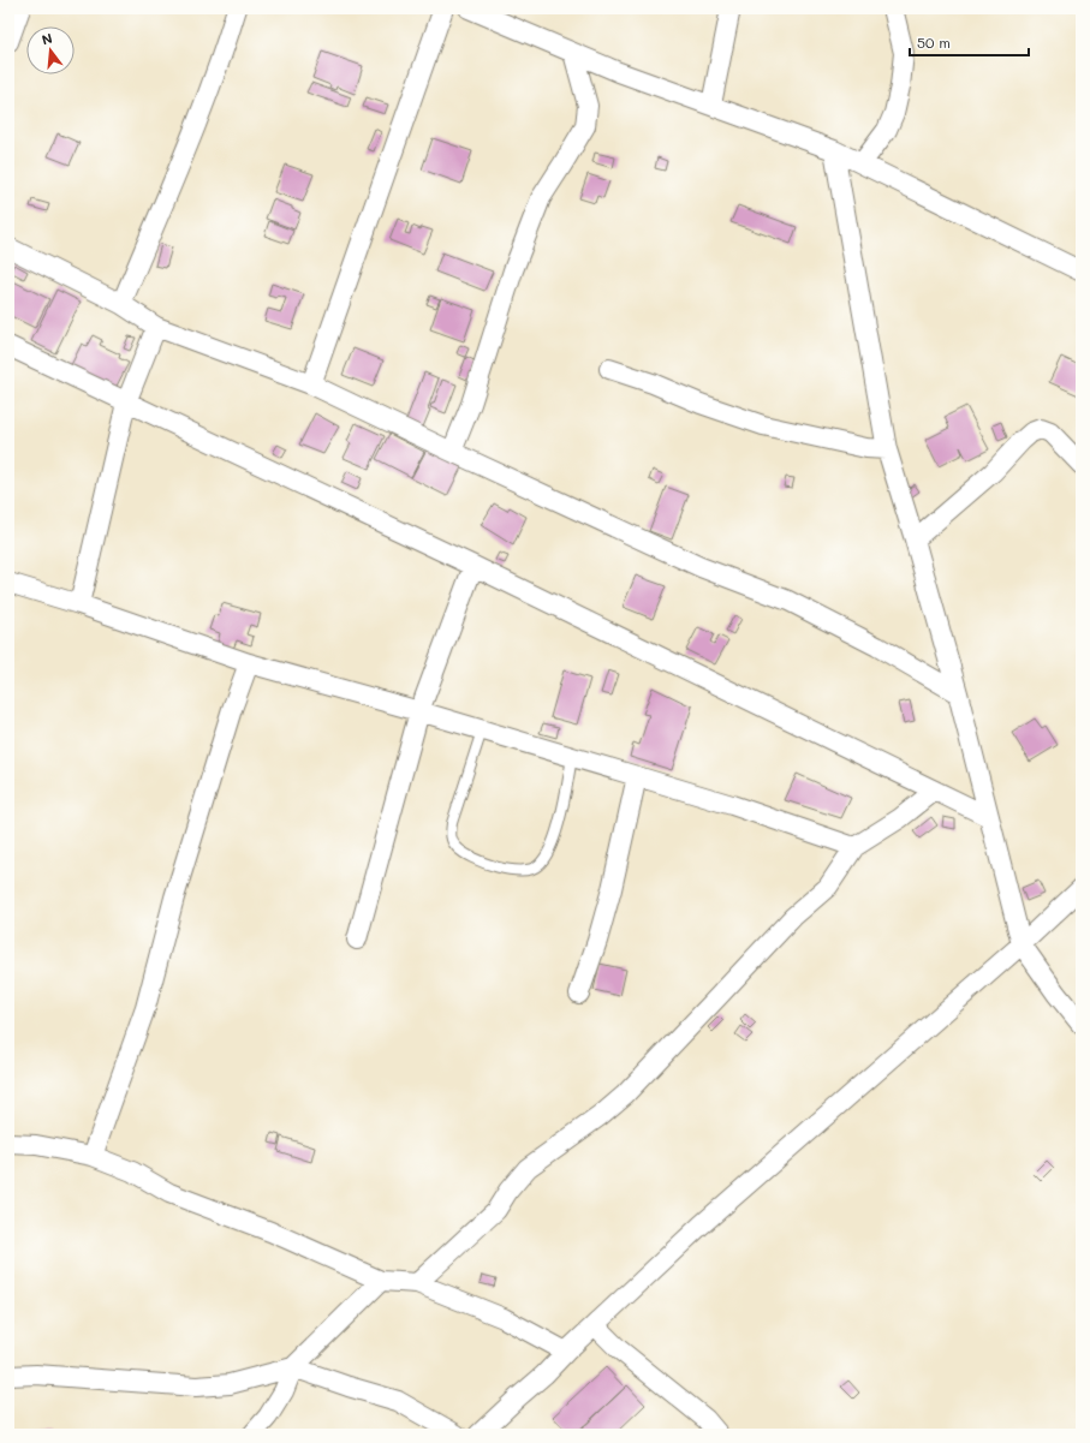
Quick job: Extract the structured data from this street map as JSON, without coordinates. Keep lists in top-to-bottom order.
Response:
{
  "scale_bar": "50 m",
  "north": "top"
}
